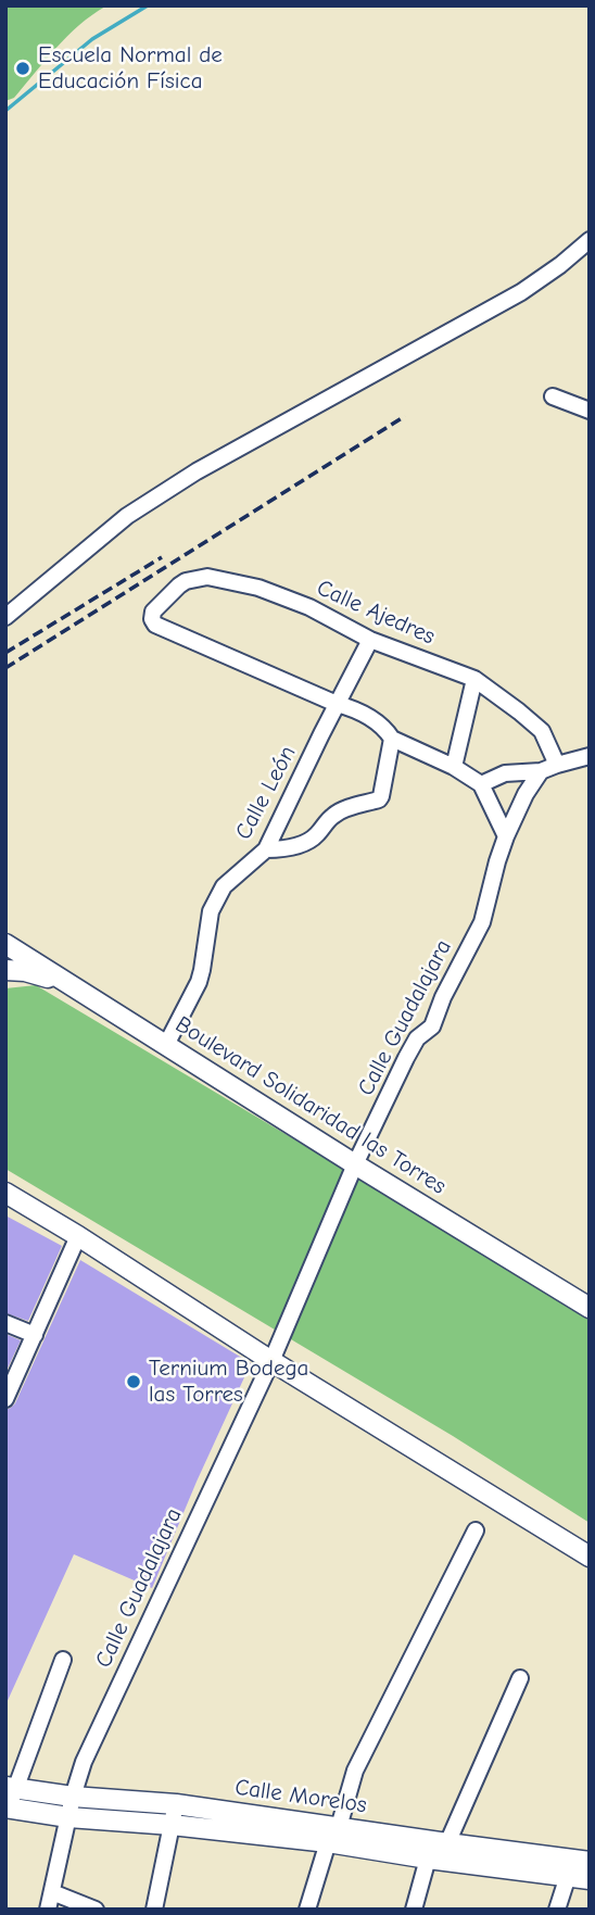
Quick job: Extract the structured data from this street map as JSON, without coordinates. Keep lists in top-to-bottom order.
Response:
{
  "streets": {
    "main road": ["Boulevard Solidaridad las Torres", "Calle Morelos"],
    "street": ["Calle Ajedres", "Calle León", "Calle Guadalajara"]
  },
  "crossings": [
    ["Calle Ajedres", "Calle León"],
    ["Calle León", "Boulevard Solidaridad las Torres"],
    ["Calle Guadalajara", "Boulevard Solidaridad las Torres"],
    ["Calle Guadalajara", "Calle Morelos"]
  ],
  "places": ["Escuela Normal de Educación Física", "Ternium Bodega las Torres"]
}
